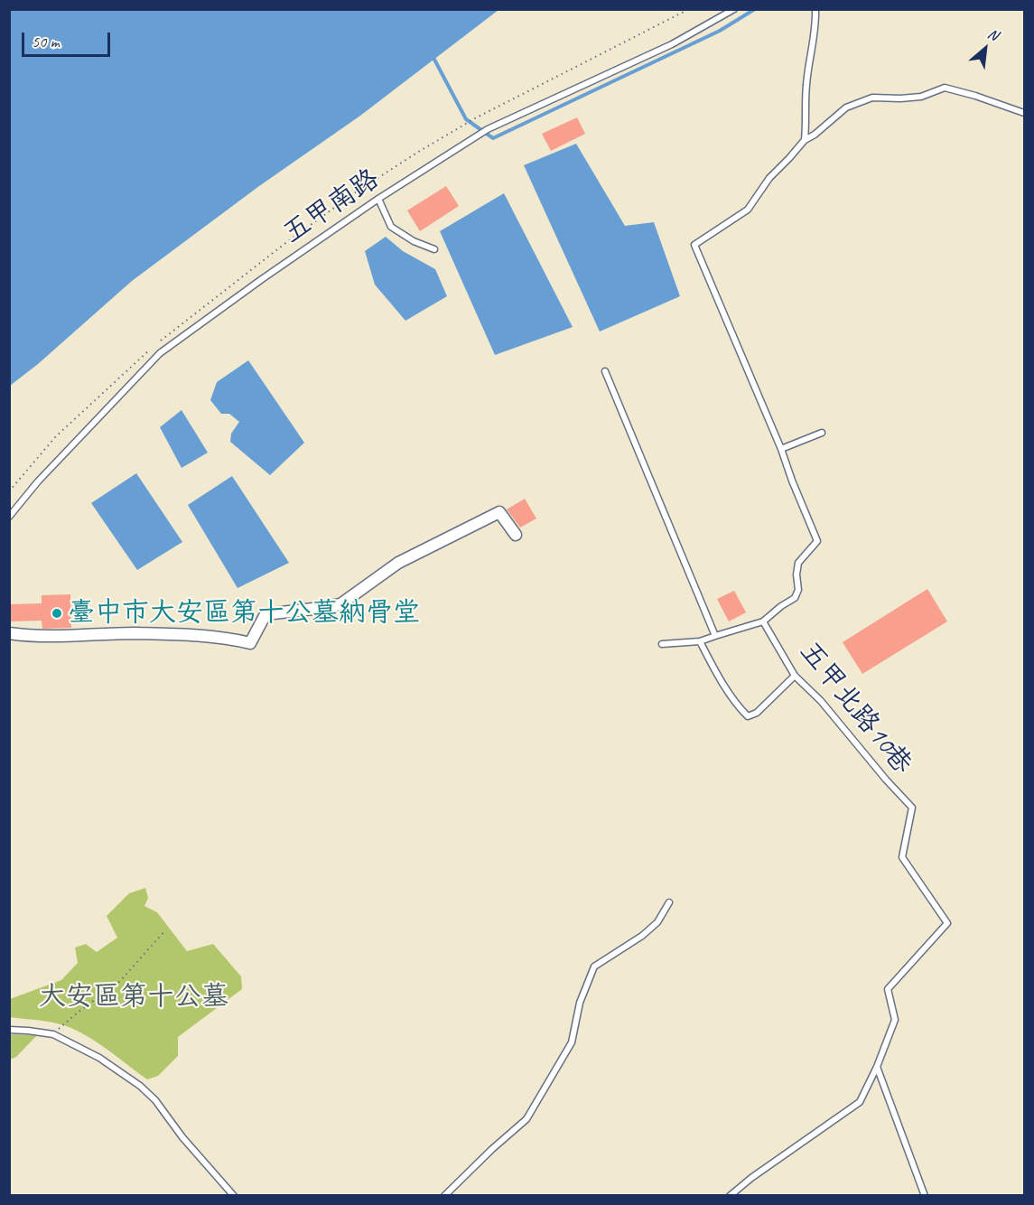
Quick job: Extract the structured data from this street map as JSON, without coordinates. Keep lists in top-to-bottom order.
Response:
{
  "streets": {
    "lane": ["五甲南路", "五甲北路10巷"]
  },
  "parks": ["大安區第十公墓"],
  "places": ["臺中市大安區第十公墓納骨堂"],
  "scale_bar": "50 m",
  "north": "top right"
}
